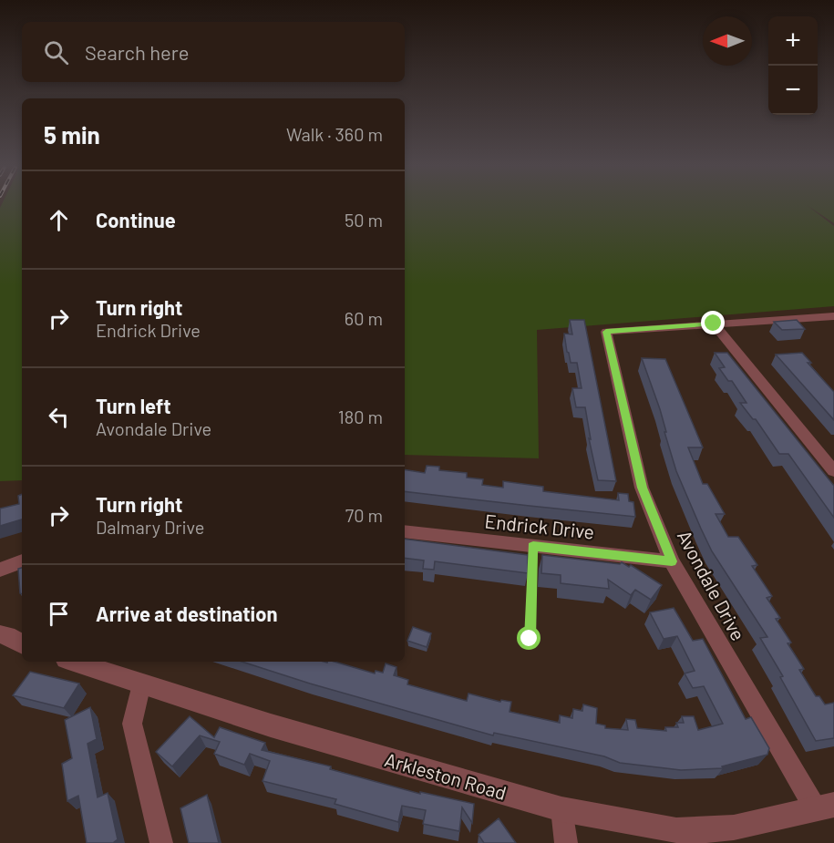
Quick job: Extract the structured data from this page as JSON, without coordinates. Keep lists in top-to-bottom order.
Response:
{
  "streets": {
    "street": ["Endrick Drive", "Avondale Drive", "Arkleston Road"]
  },
  "crossings": [
    ["Endrick Drive", "Avondale Drive"],
    ["Avondale Drive", "Arkleston Road"]
  ],
  "north": "left",
  "page": {
    "map_buttons": ["+", "−"],
    "search": "Search here",
    "heading": ["5 min", "Walk · 360 m"],
    "list": [
      ["Continue", "50 m"],
      ["Turn right", "Endrick Drive", "60 m"],
      ["Turn left", "Avondale Drive", "180 m"],
      ["Turn right", "Dalmary Drive", "70 m"],
      "Arrive at destination"
    ]
  }
}
